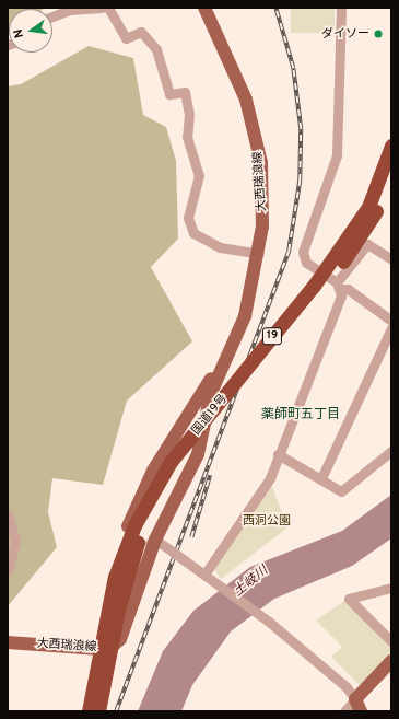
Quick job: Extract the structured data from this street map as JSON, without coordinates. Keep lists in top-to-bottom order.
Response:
{
  "streets": {
    "highway": ["19", "国道19号"],
    "main road": ["大西瑞浪線"]
  },
  "crossings": [
    ["大西瑞浪線", "国道19号"]
  ],
  "districts": ["薬師町五丁目"],
  "water": ["土岐川"],
  "parks": ["西洞公園"],
  "places": ["ダイソー"],
  "north": "left"
}
